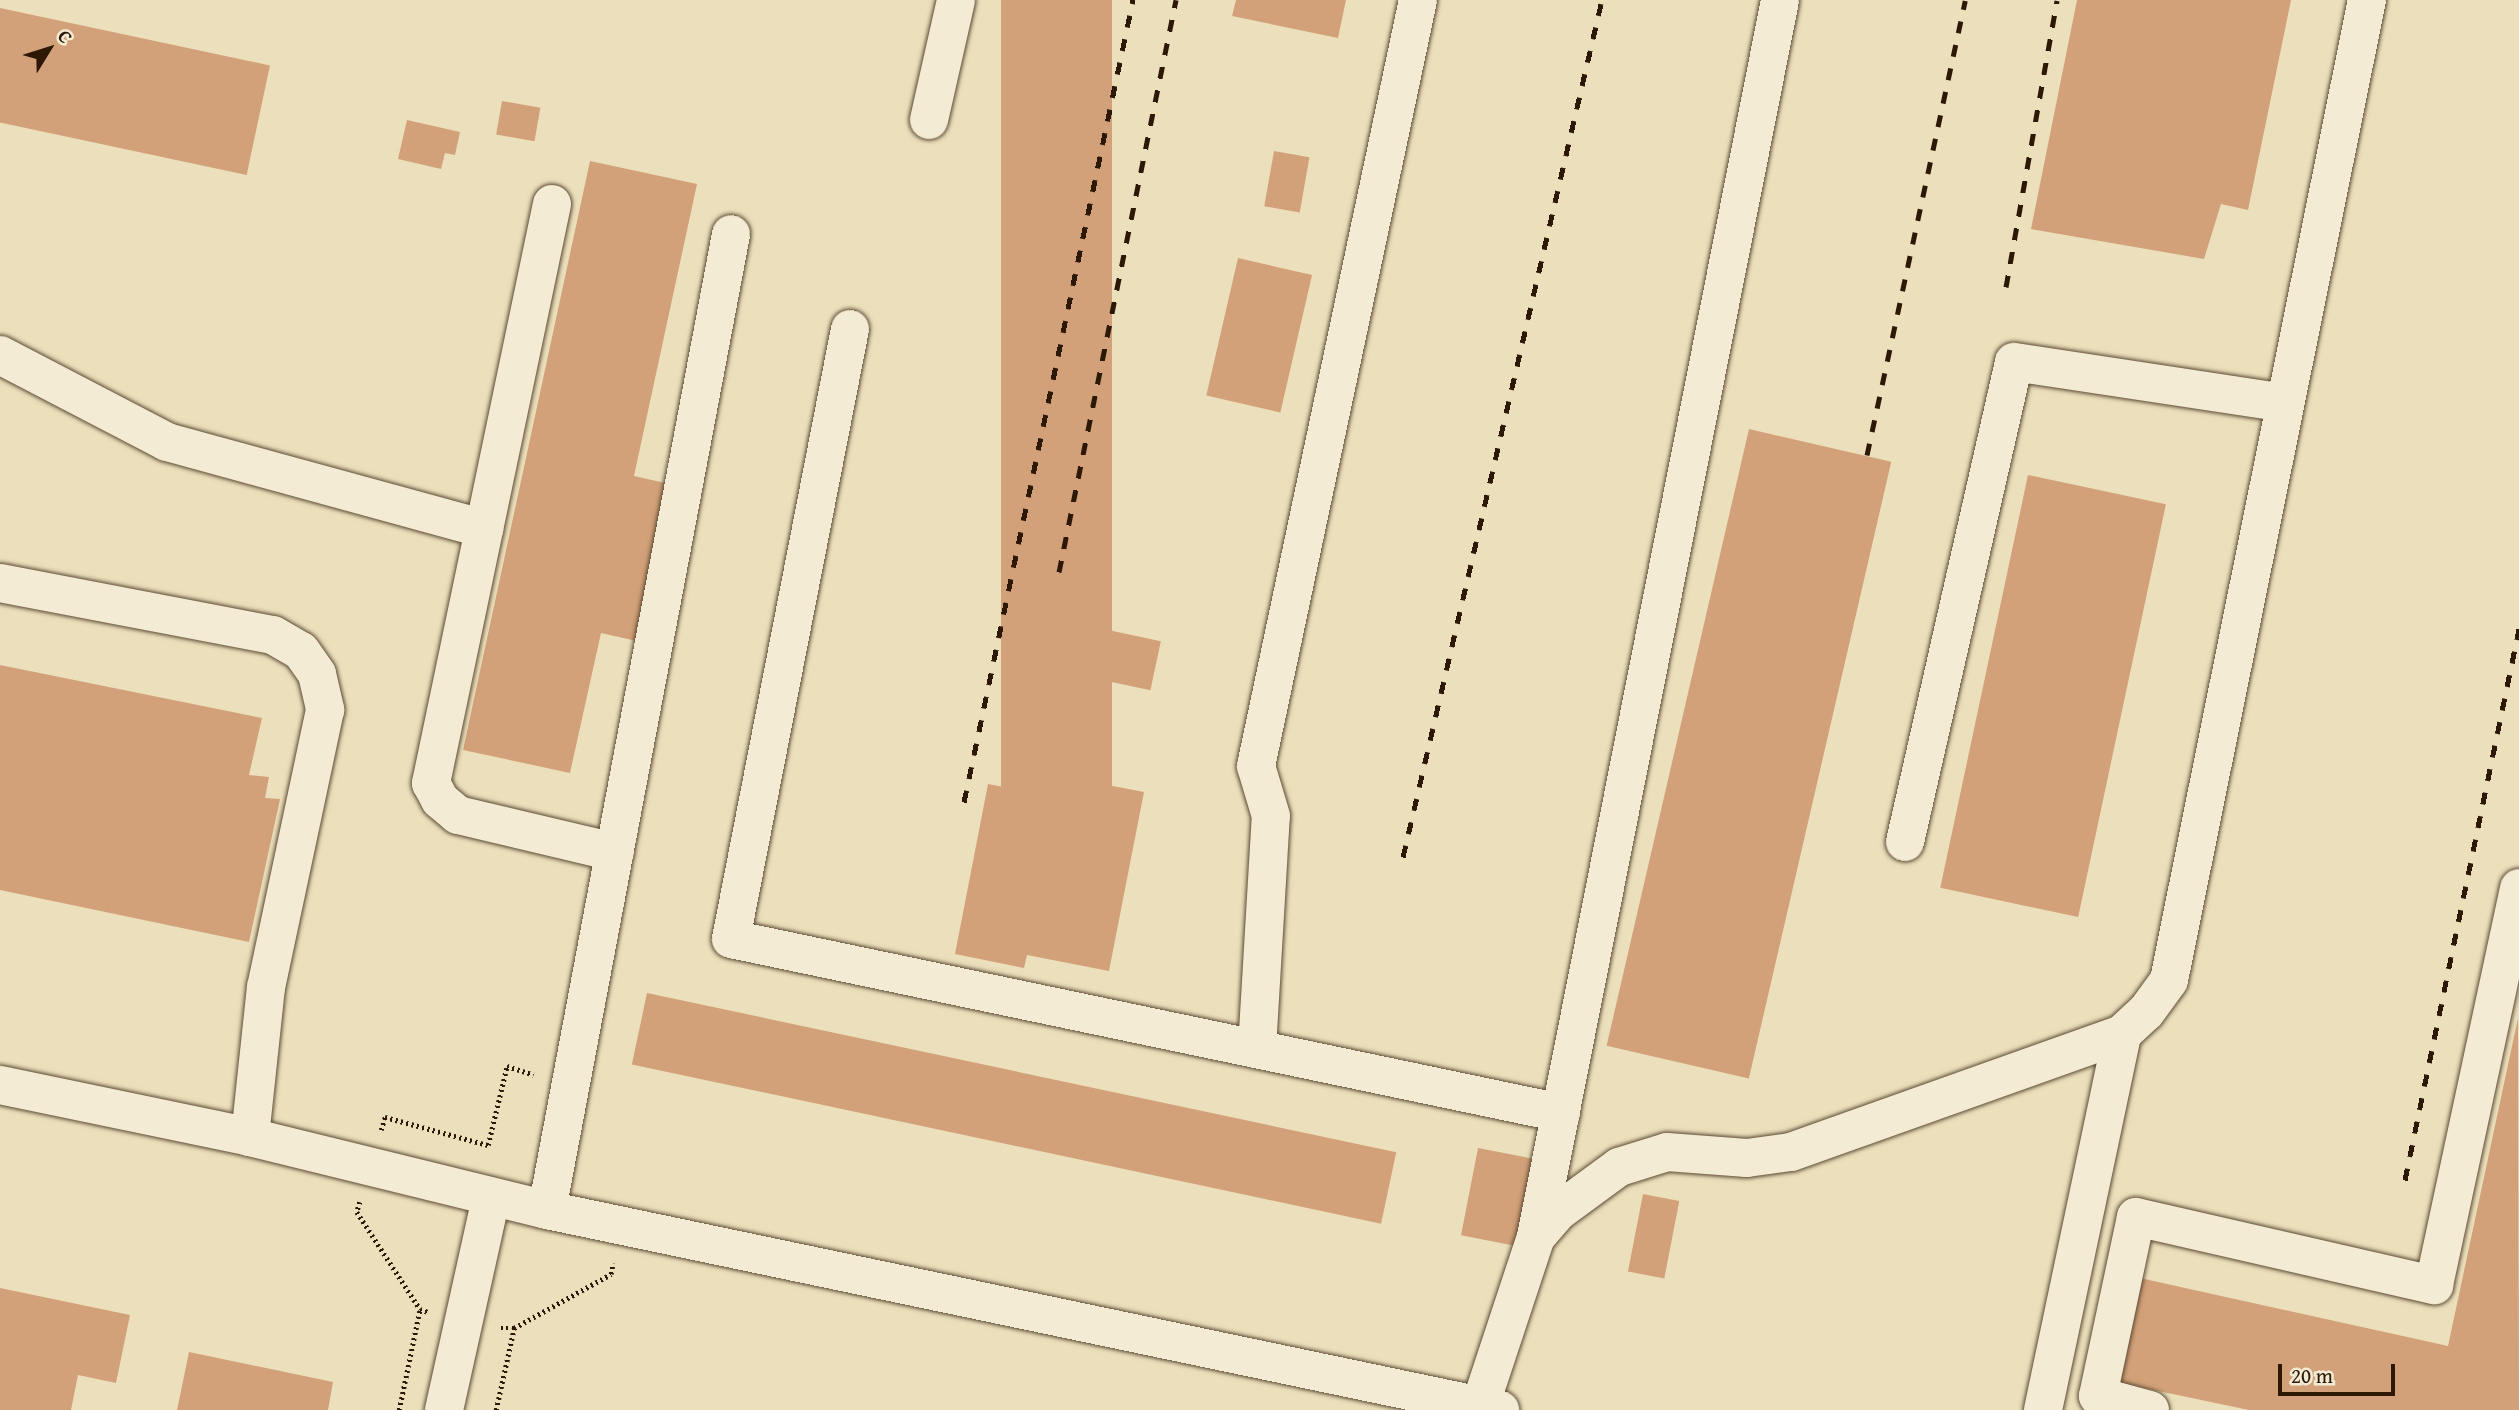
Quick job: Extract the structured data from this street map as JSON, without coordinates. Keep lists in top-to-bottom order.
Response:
{
  "scale_bar": "20 m",
  "north": "top right"
}
